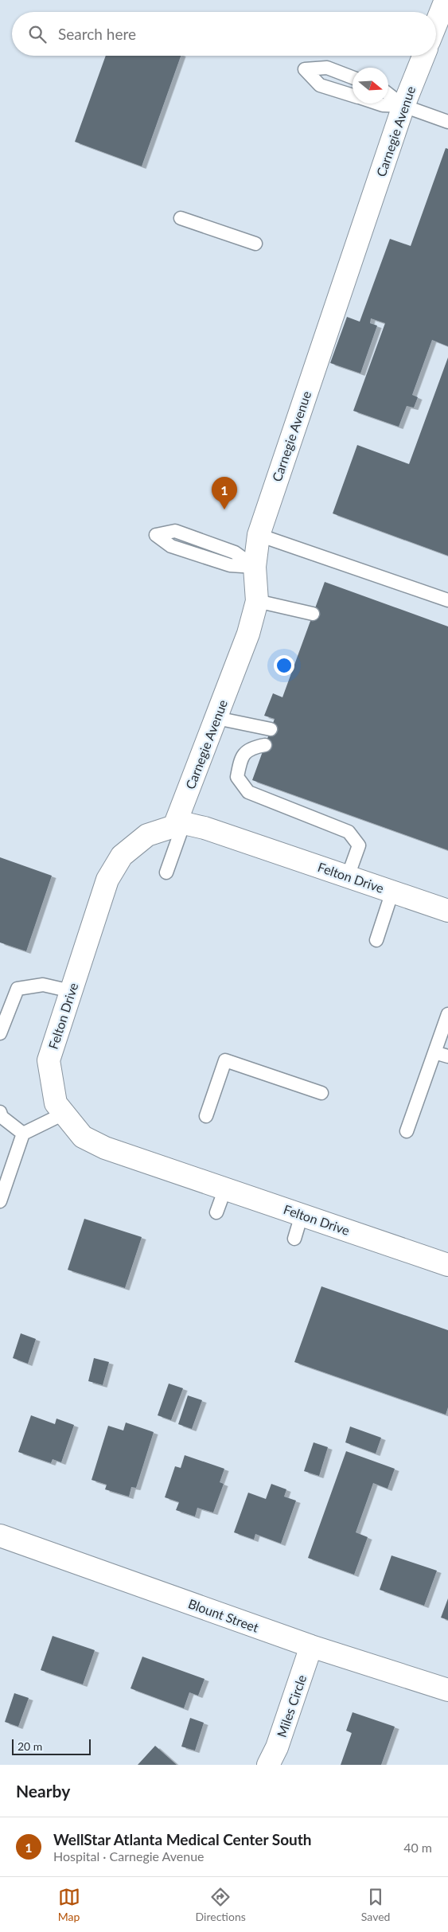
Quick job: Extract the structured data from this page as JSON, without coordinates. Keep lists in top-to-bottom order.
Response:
{
  "streets": {
    "street": [
      "Carnegie Avenue",
      "Felton Drive",
      "Blount Street",
      "Miles Circle"
    ]
  },
  "crossings": [
    ["Carnegie Avenue", "Felton Drive"],
    ["Blount Street", "Miles Circle"]
  ],
  "scale_bar": "20 m",
  "north": "right",
  "page": {
    "search": "Search here",
    "pins": "1",
    "scale": "20 m",
    "heading": "Nearby",
    "list": [
      {
        "mark": "1",
        "name": "WellStar Atlanta Medical Center South",
        "note": "Hospital · Carnegie Avenue",
        "value": "40 m"
      }
    ],
    "nav": ["Map", "Directions", "Saved"]
  }
}
